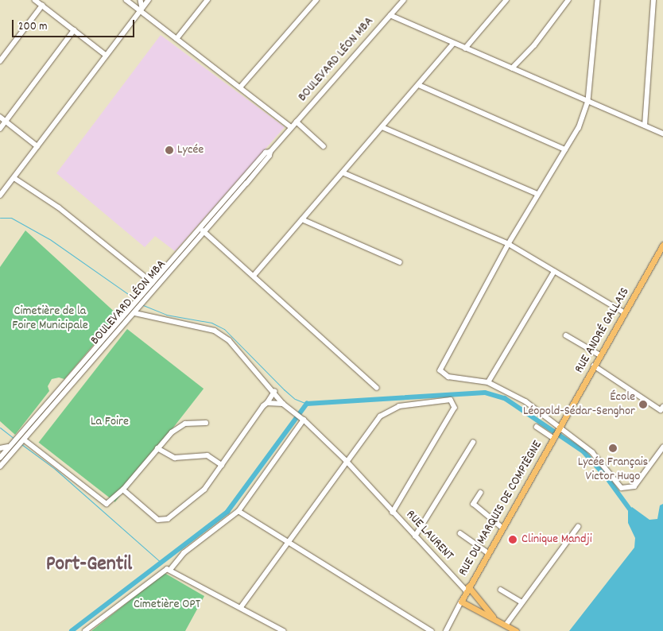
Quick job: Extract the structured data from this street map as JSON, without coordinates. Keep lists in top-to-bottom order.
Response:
{
  "streets": {
    "main road": ["RUE ANDRÉ GALLAIS", "RUE DU MARQUIS DE COMPIÈGNE"],
    "street": ["BOULEVARD LÉON MBA", "RUE LAURENT"]
  },
  "crossings": [
    ["BOULEVARD LÉON MBA", "RUE LAURENT"],
    ["RUE ANDRÉ GALLAIS", "RUE DU MARQUIS DE COMPIÈGNE"],
    ["RUE DU MARQUIS DE COMPIÈGNE", "RUE LAURENT"]
  ],
  "districts": ["Port-Gentil"],
  "parks": ["Cimetière de la Foire Municipale", "La Foire", "Cimetière OPT"],
  "places": [
    "Lycée",
    "École Léopold-Sédar-Senghor",
    "Lycée Français Victor Hugo",
    "Clinique Mandji"
  ],
  "scale_bar": "200 m"
}
